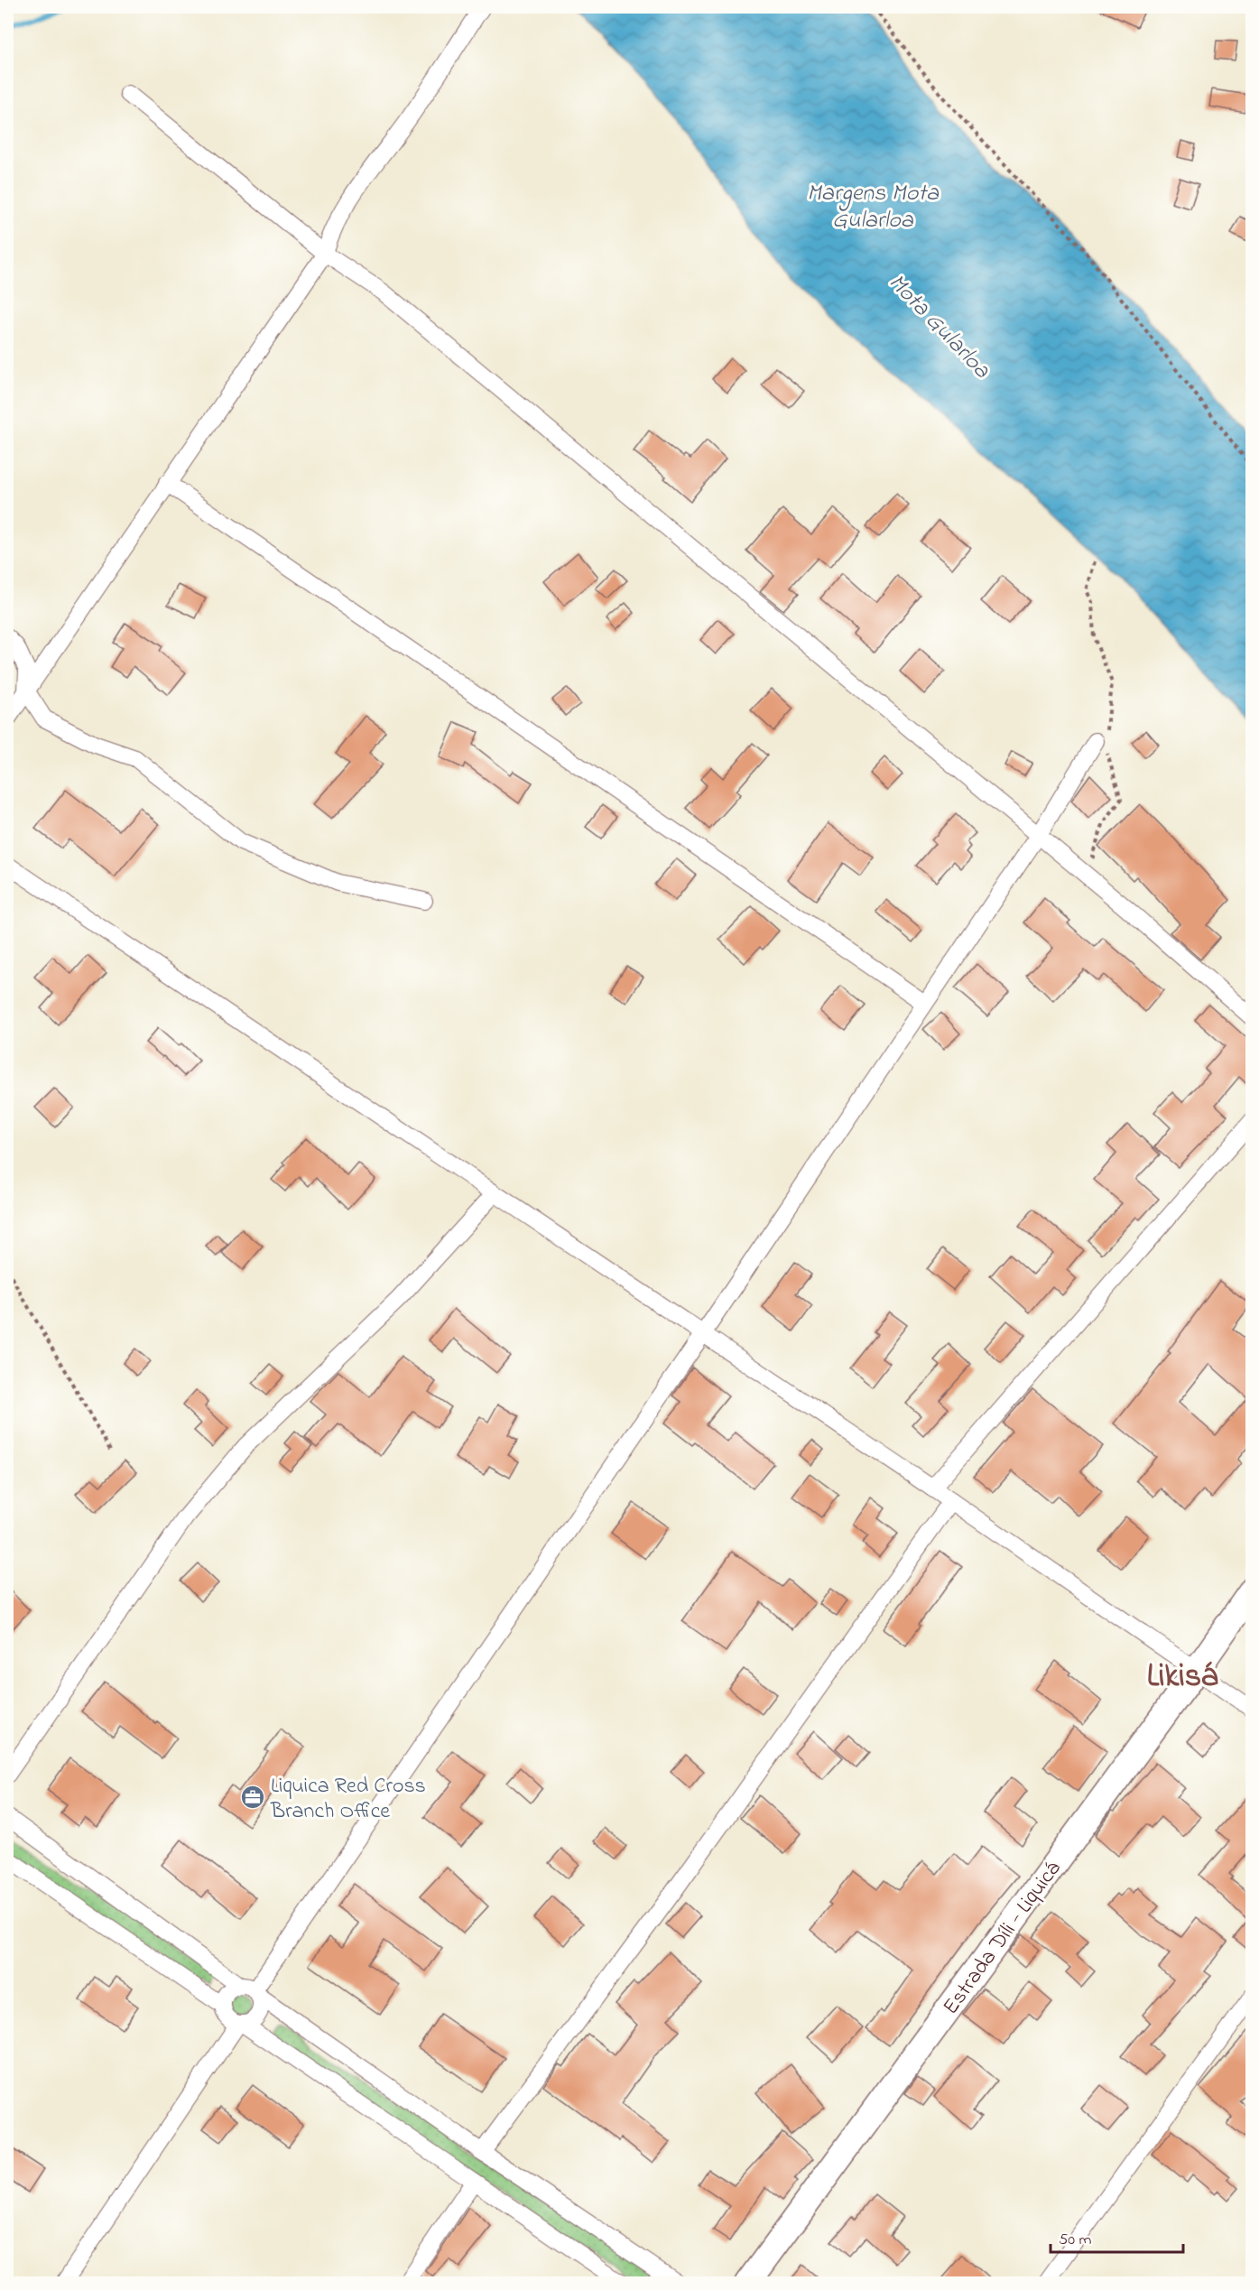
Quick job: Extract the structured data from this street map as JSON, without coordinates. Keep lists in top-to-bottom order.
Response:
{
  "streets": {
    "main road": ["Estrada Díli - Liquicá"]
  },
  "districts": ["Likisá"],
  "water": ["Margens Mota Gularloa", "Mota Gularloa"],
  "places": {
    "office": ["Liquica Red Cross Branch Office"]
  },
  "scale_bar": "50 m"
}
